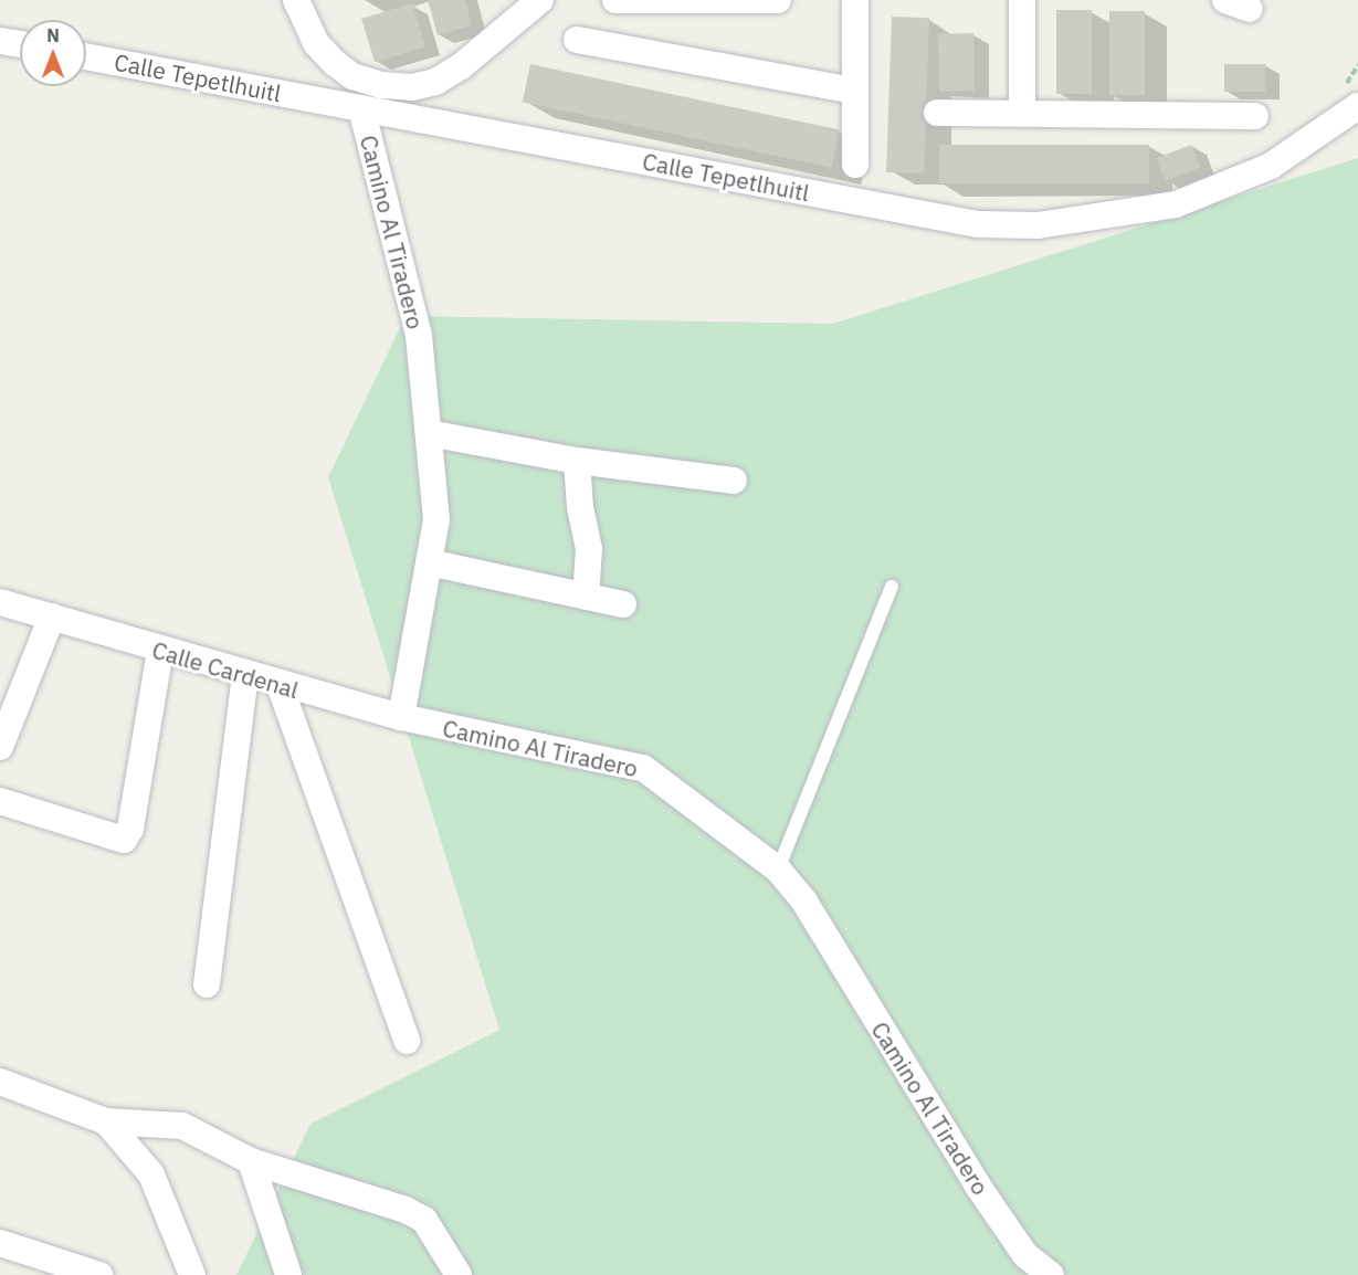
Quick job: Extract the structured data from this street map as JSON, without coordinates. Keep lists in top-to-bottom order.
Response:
{
  "streets": {
    "street": ["Calle Tepetlhuitl", "Camino Al Tiradero", "Calle Cardenal"]
  },
  "crossings": [
    ["Calle Tepetlhuitl", "Camino Al Tiradero"],
    ["Camino Al Tiradero", "Calle Cardenal"]
  ],
  "north": "top"
}
